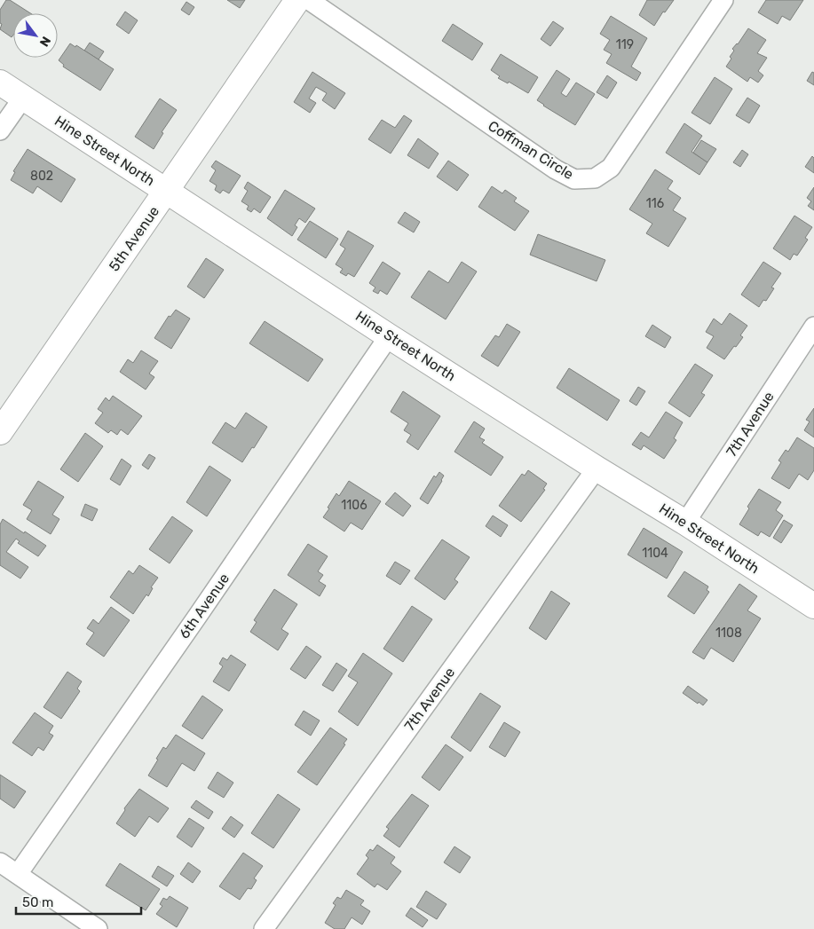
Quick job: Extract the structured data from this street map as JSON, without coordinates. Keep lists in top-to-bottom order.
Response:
{
  "streets": {
    "street": [
      "Coffman Circle",
      "Hine Street North",
      "5th Avenue",
      "7th Avenue",
      "6th Avenue"
    ]
  },
  "crossings": [
    ["Hine Street North", "5th Avenue"],
    ["Hine Street North", "7th Avenue"],
    ["Hine Street North", "6th Avenue"]
  ],
  "house_numbers": [
    "119",
    "802",
    "116",
    "1106",
    "1104",
    "1108"
  ],
  "scale_bar": "50 m",
  "north": "bottom right"
}
